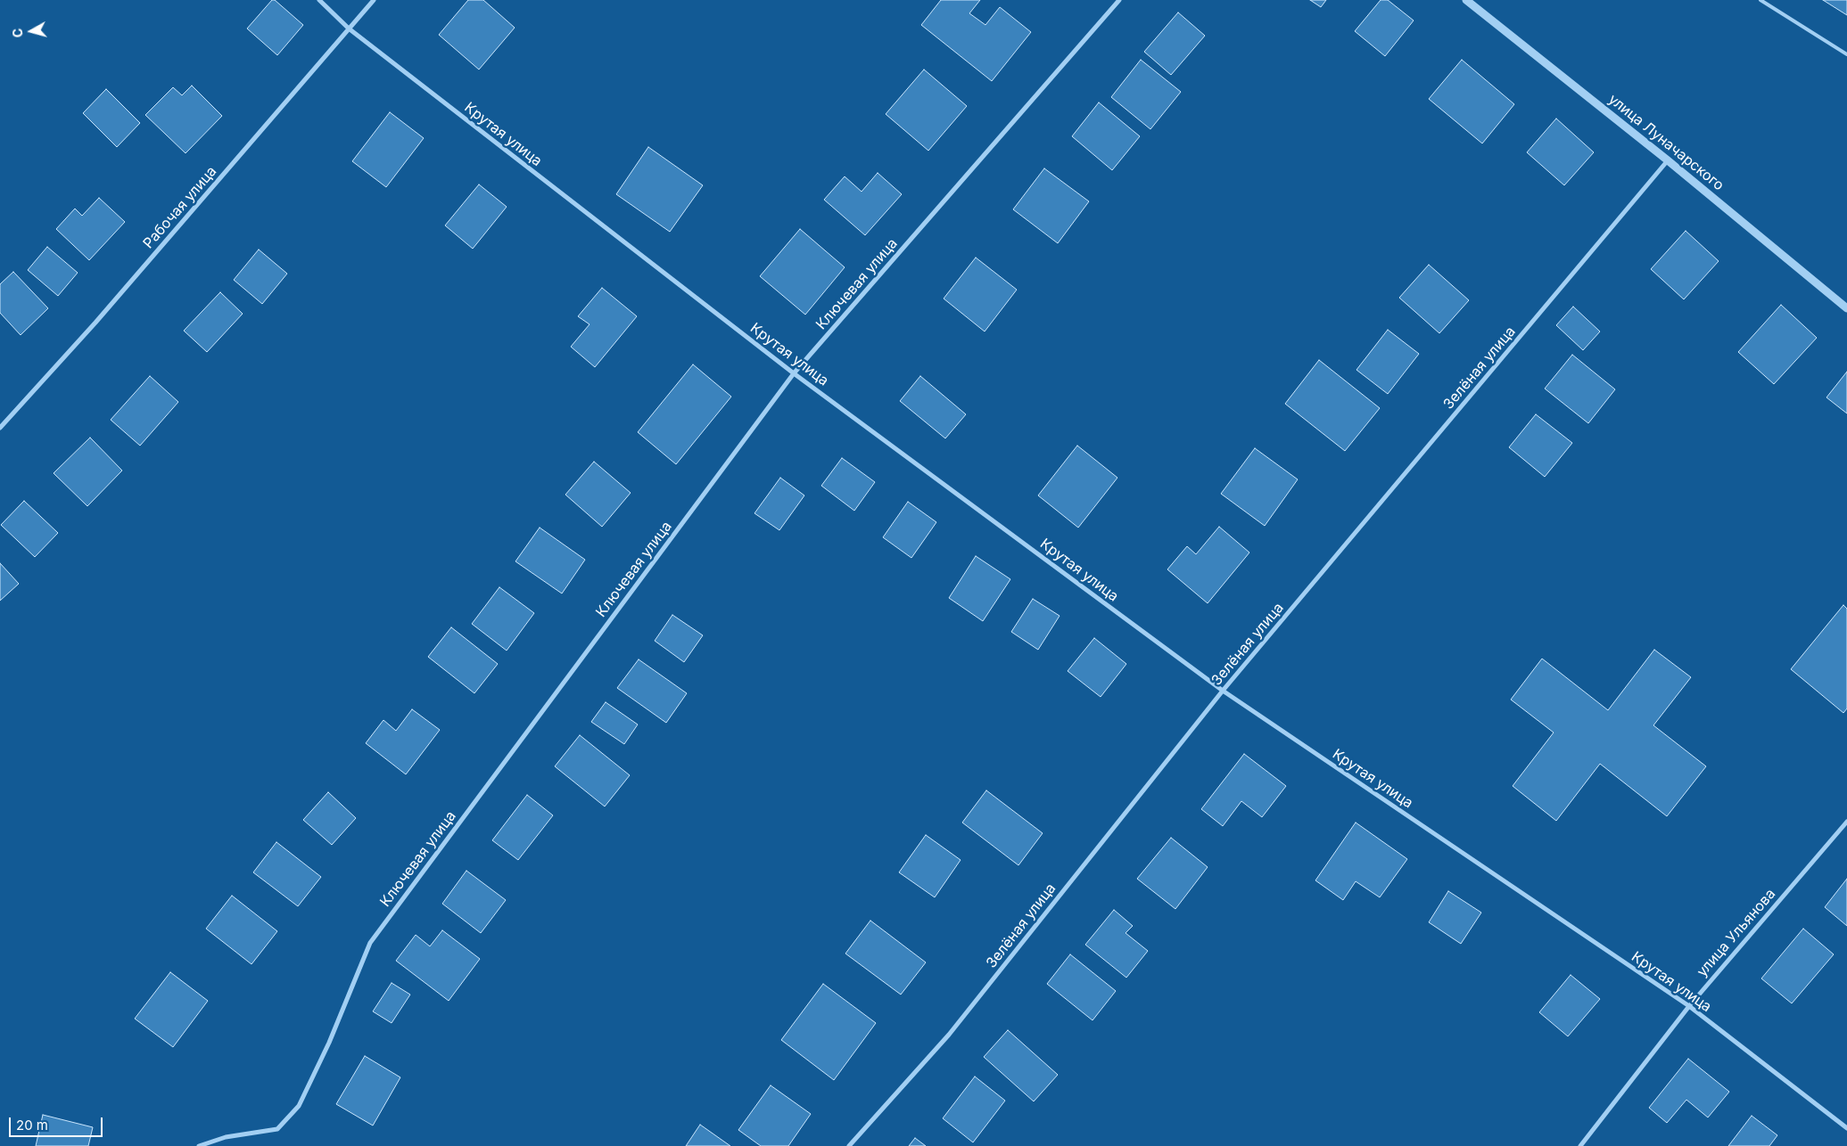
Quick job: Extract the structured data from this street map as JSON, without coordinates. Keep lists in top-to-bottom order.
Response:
{
  "streets": {
    "street": [
      "Крутая улица",
      "улица Луначарского",
      "Рабочая улица",
      "Ключевая улица",
      "Зелёная улица",
      "улица Ульянова"
    ]
  },
  "crossings": [
    ["Крутая улица", "Рабочая улица"],
    ["Крутая улица", "Ключевая улица"],
    ["Крутая улица", "Зелёная улица"],
    ["Крутая улица", "улица Ульянова"],
    ["улица Луначарского", "Зелёная улица"]
  ],
  "scale_bar": "20 m",
  "north": "left"
}
